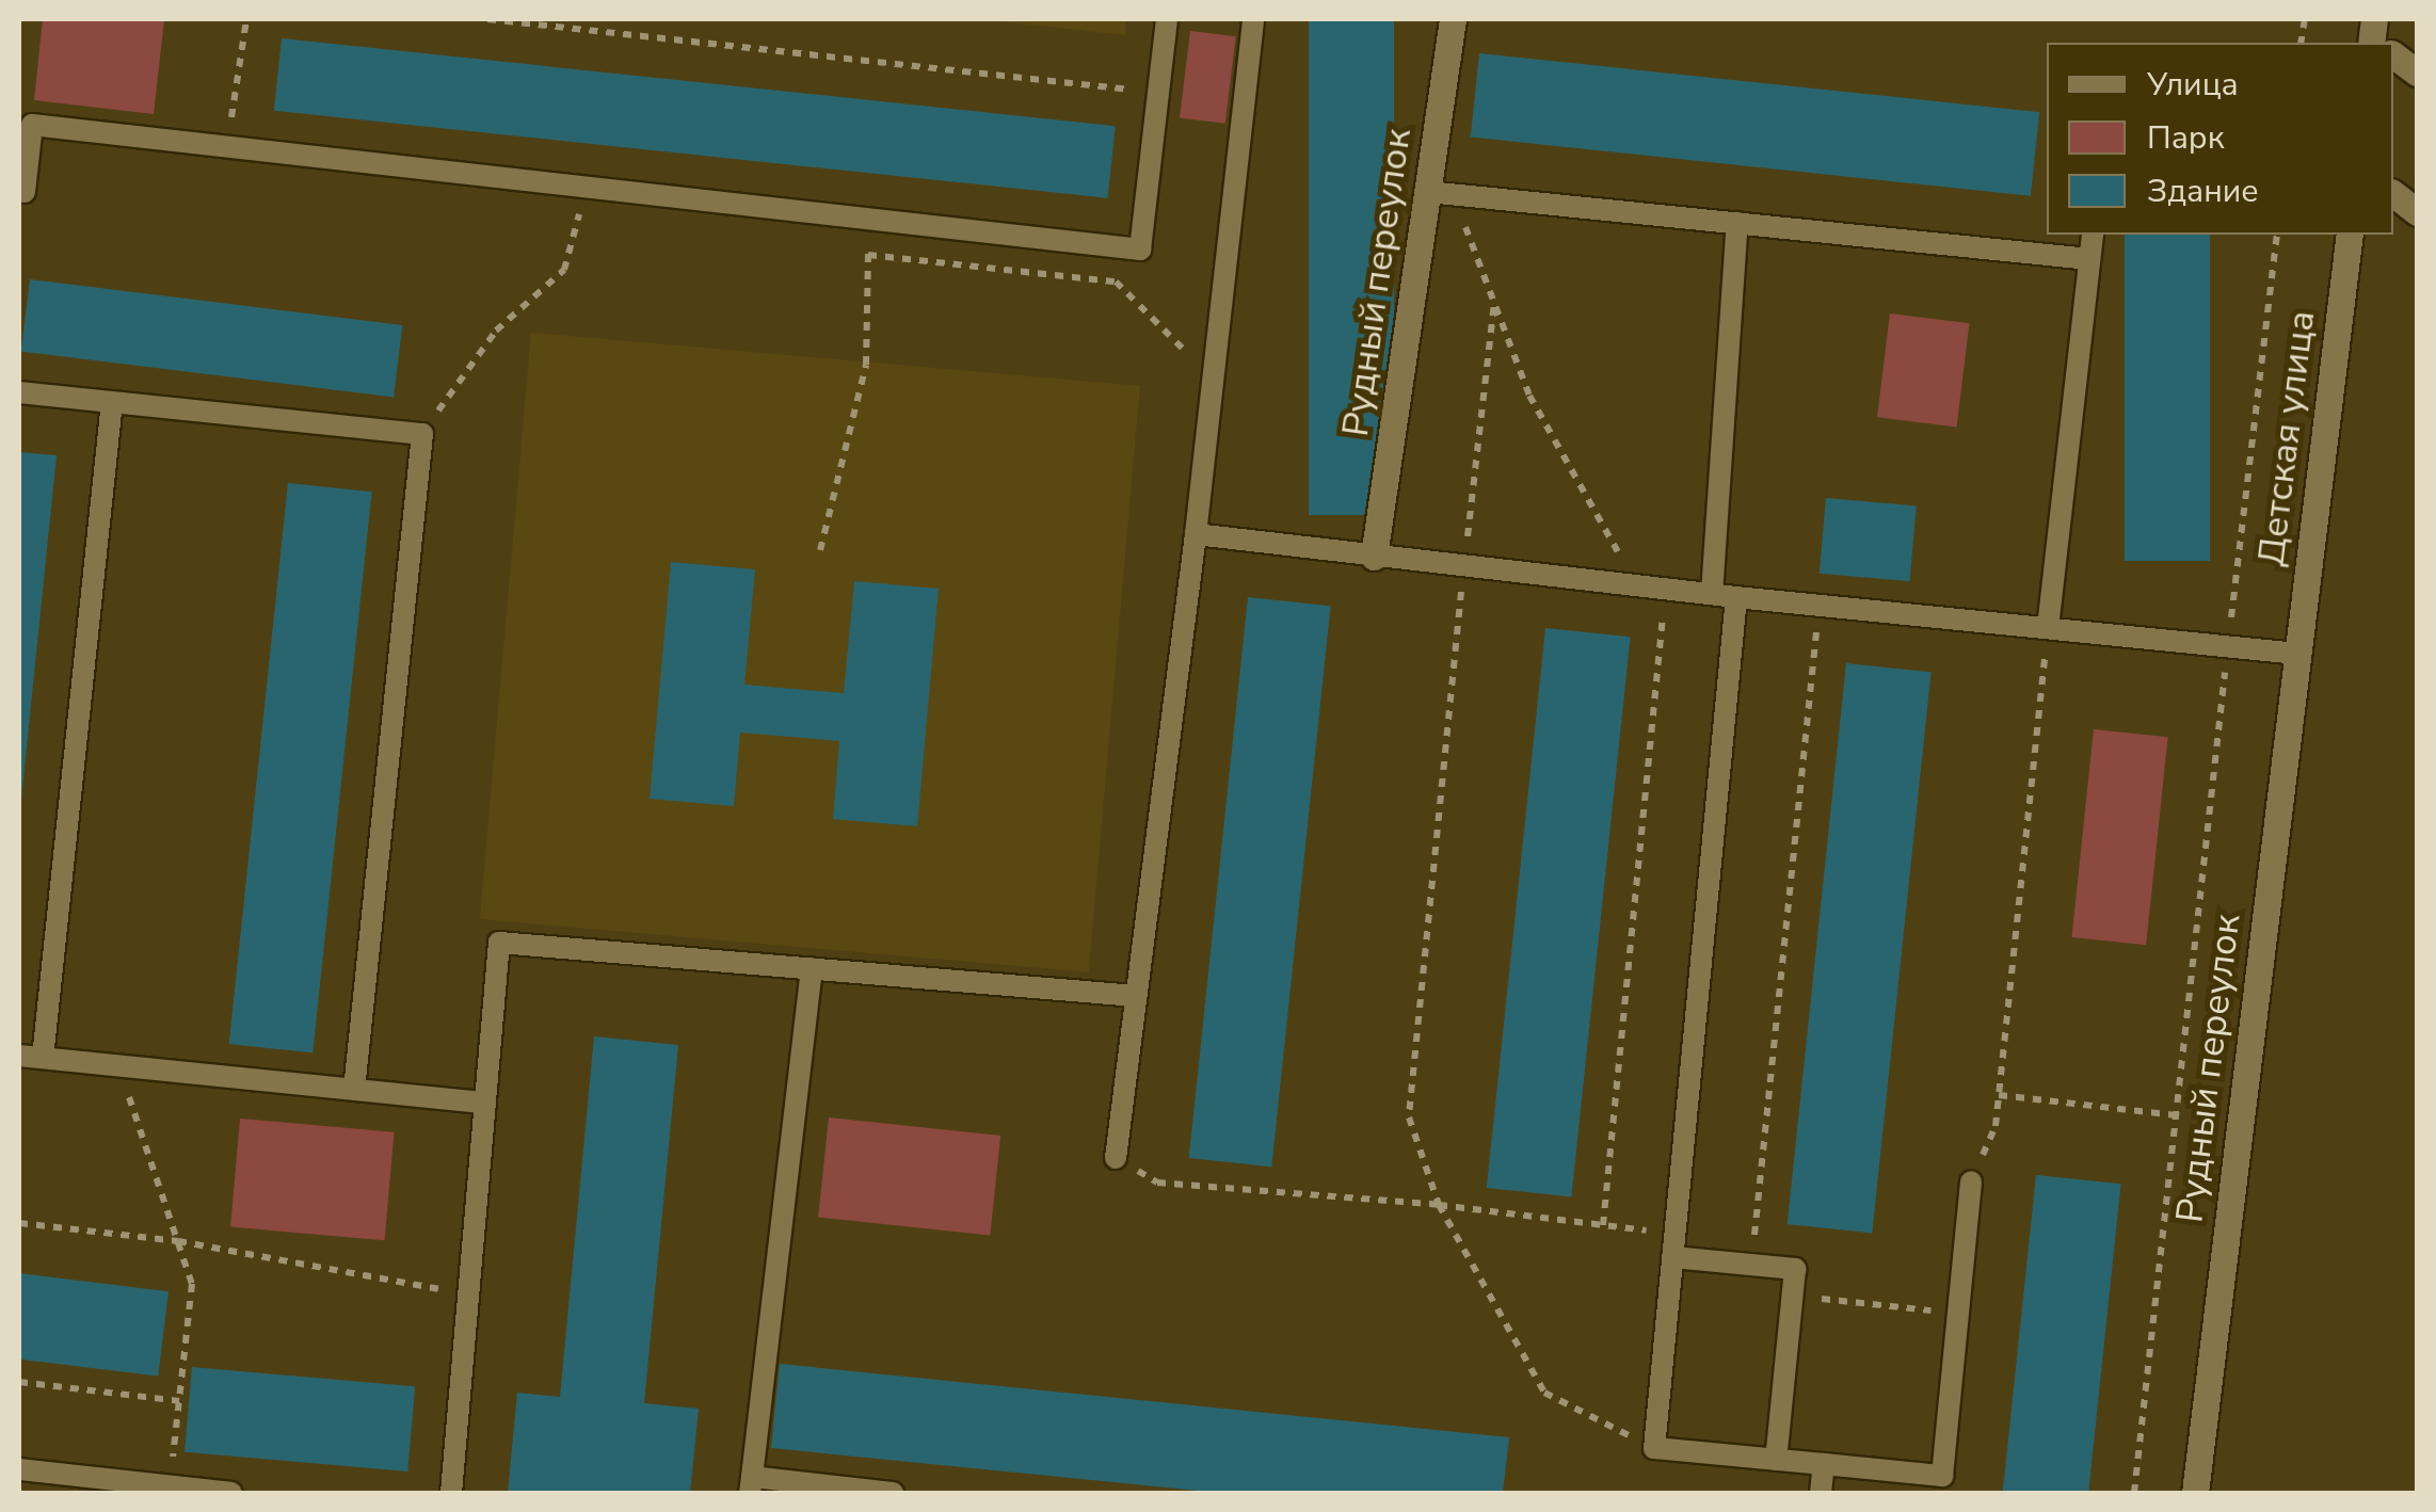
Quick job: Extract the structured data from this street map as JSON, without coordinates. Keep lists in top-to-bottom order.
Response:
{
  "streets": {
    "street": ["Рудный переулок", "Детская улица"]
  },
  "crossings": [
    ["Рудный переулок", "Детская улица"]
  ],
  "legend": ["Улица", "Парк", "Здание"]
}
